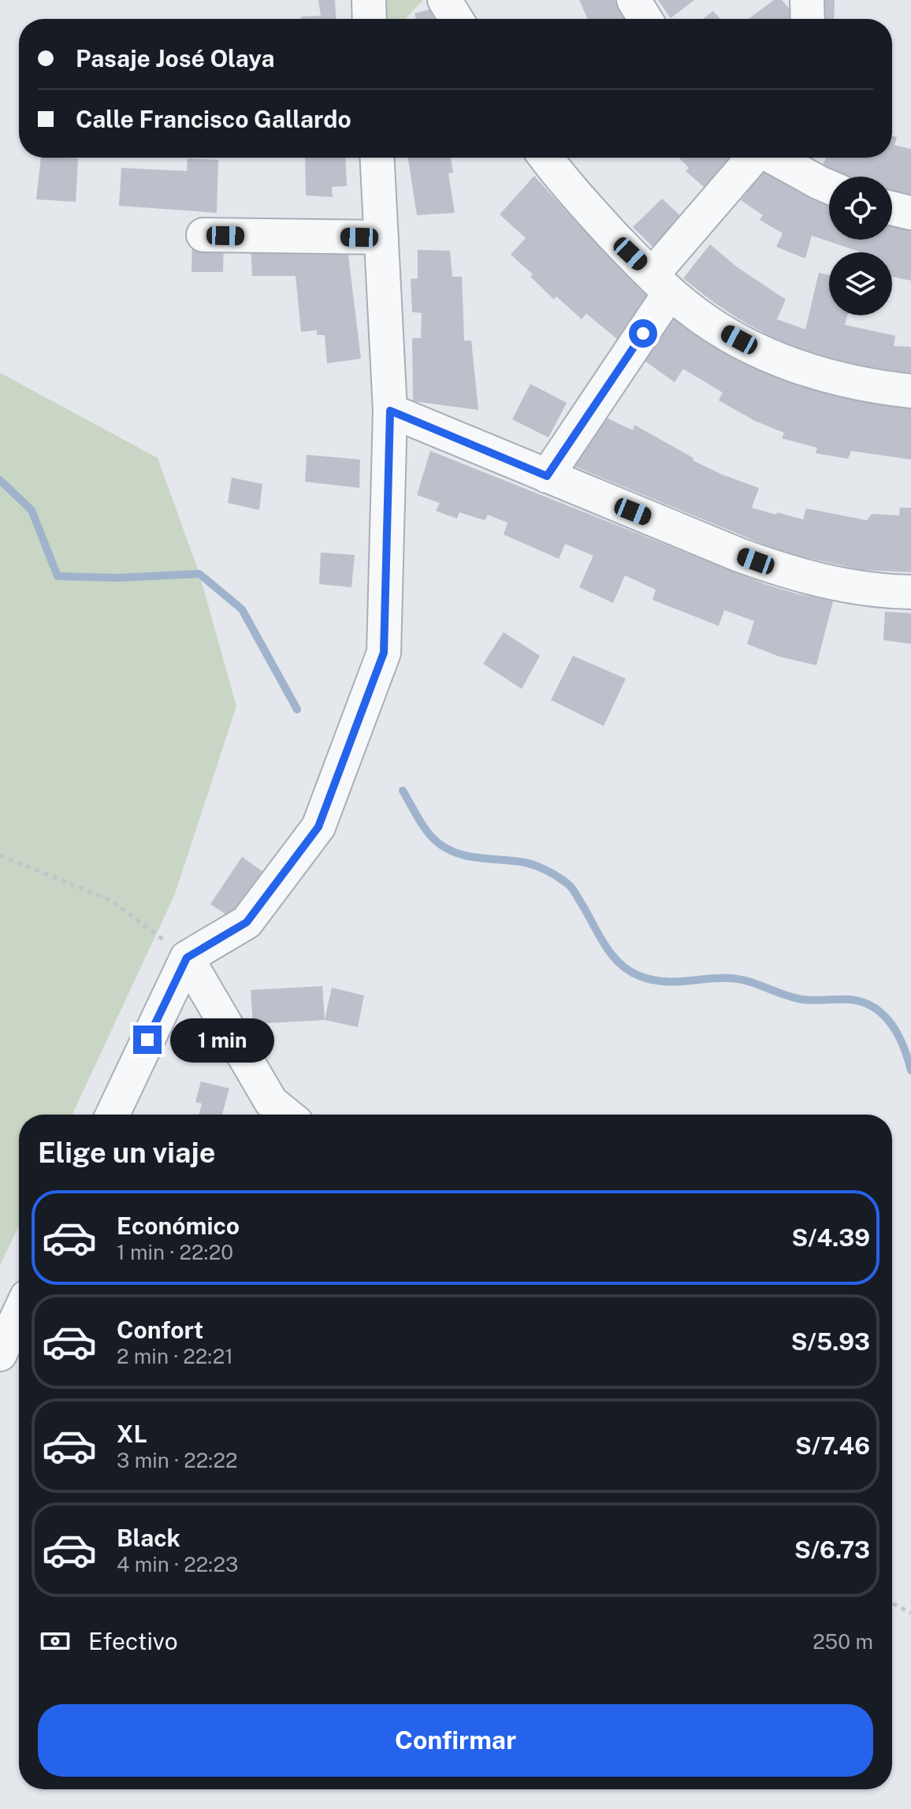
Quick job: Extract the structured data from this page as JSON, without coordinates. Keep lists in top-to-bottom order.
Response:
{
  "page": {
    "banner": ["Pasaje José Olaya", "Calle Francisco Gallardo"],
    "bubble": "1 min",
    "heading": "Elige un viaje",
    "list": [
      {
        "name": "Económico",
        "note": "1 min · 22:20",
        "value": "S/4.39"
      },
      {
        "name": "Confort",
        "note": "2 min · 22:21",
        "value": "S/5.93"
      },
      {
        "name": "XL",
        "note": "3 min · 22:22",
        "value": "S/7.46"
      },
      {
        "name": "Black",
        "note": "4 min · 22:23",
        "value": "S/6.73"
      }
    ],
    "pay": ["Efectivo", "250 m"],
    "buttons": "Confirmar"
  }
}
